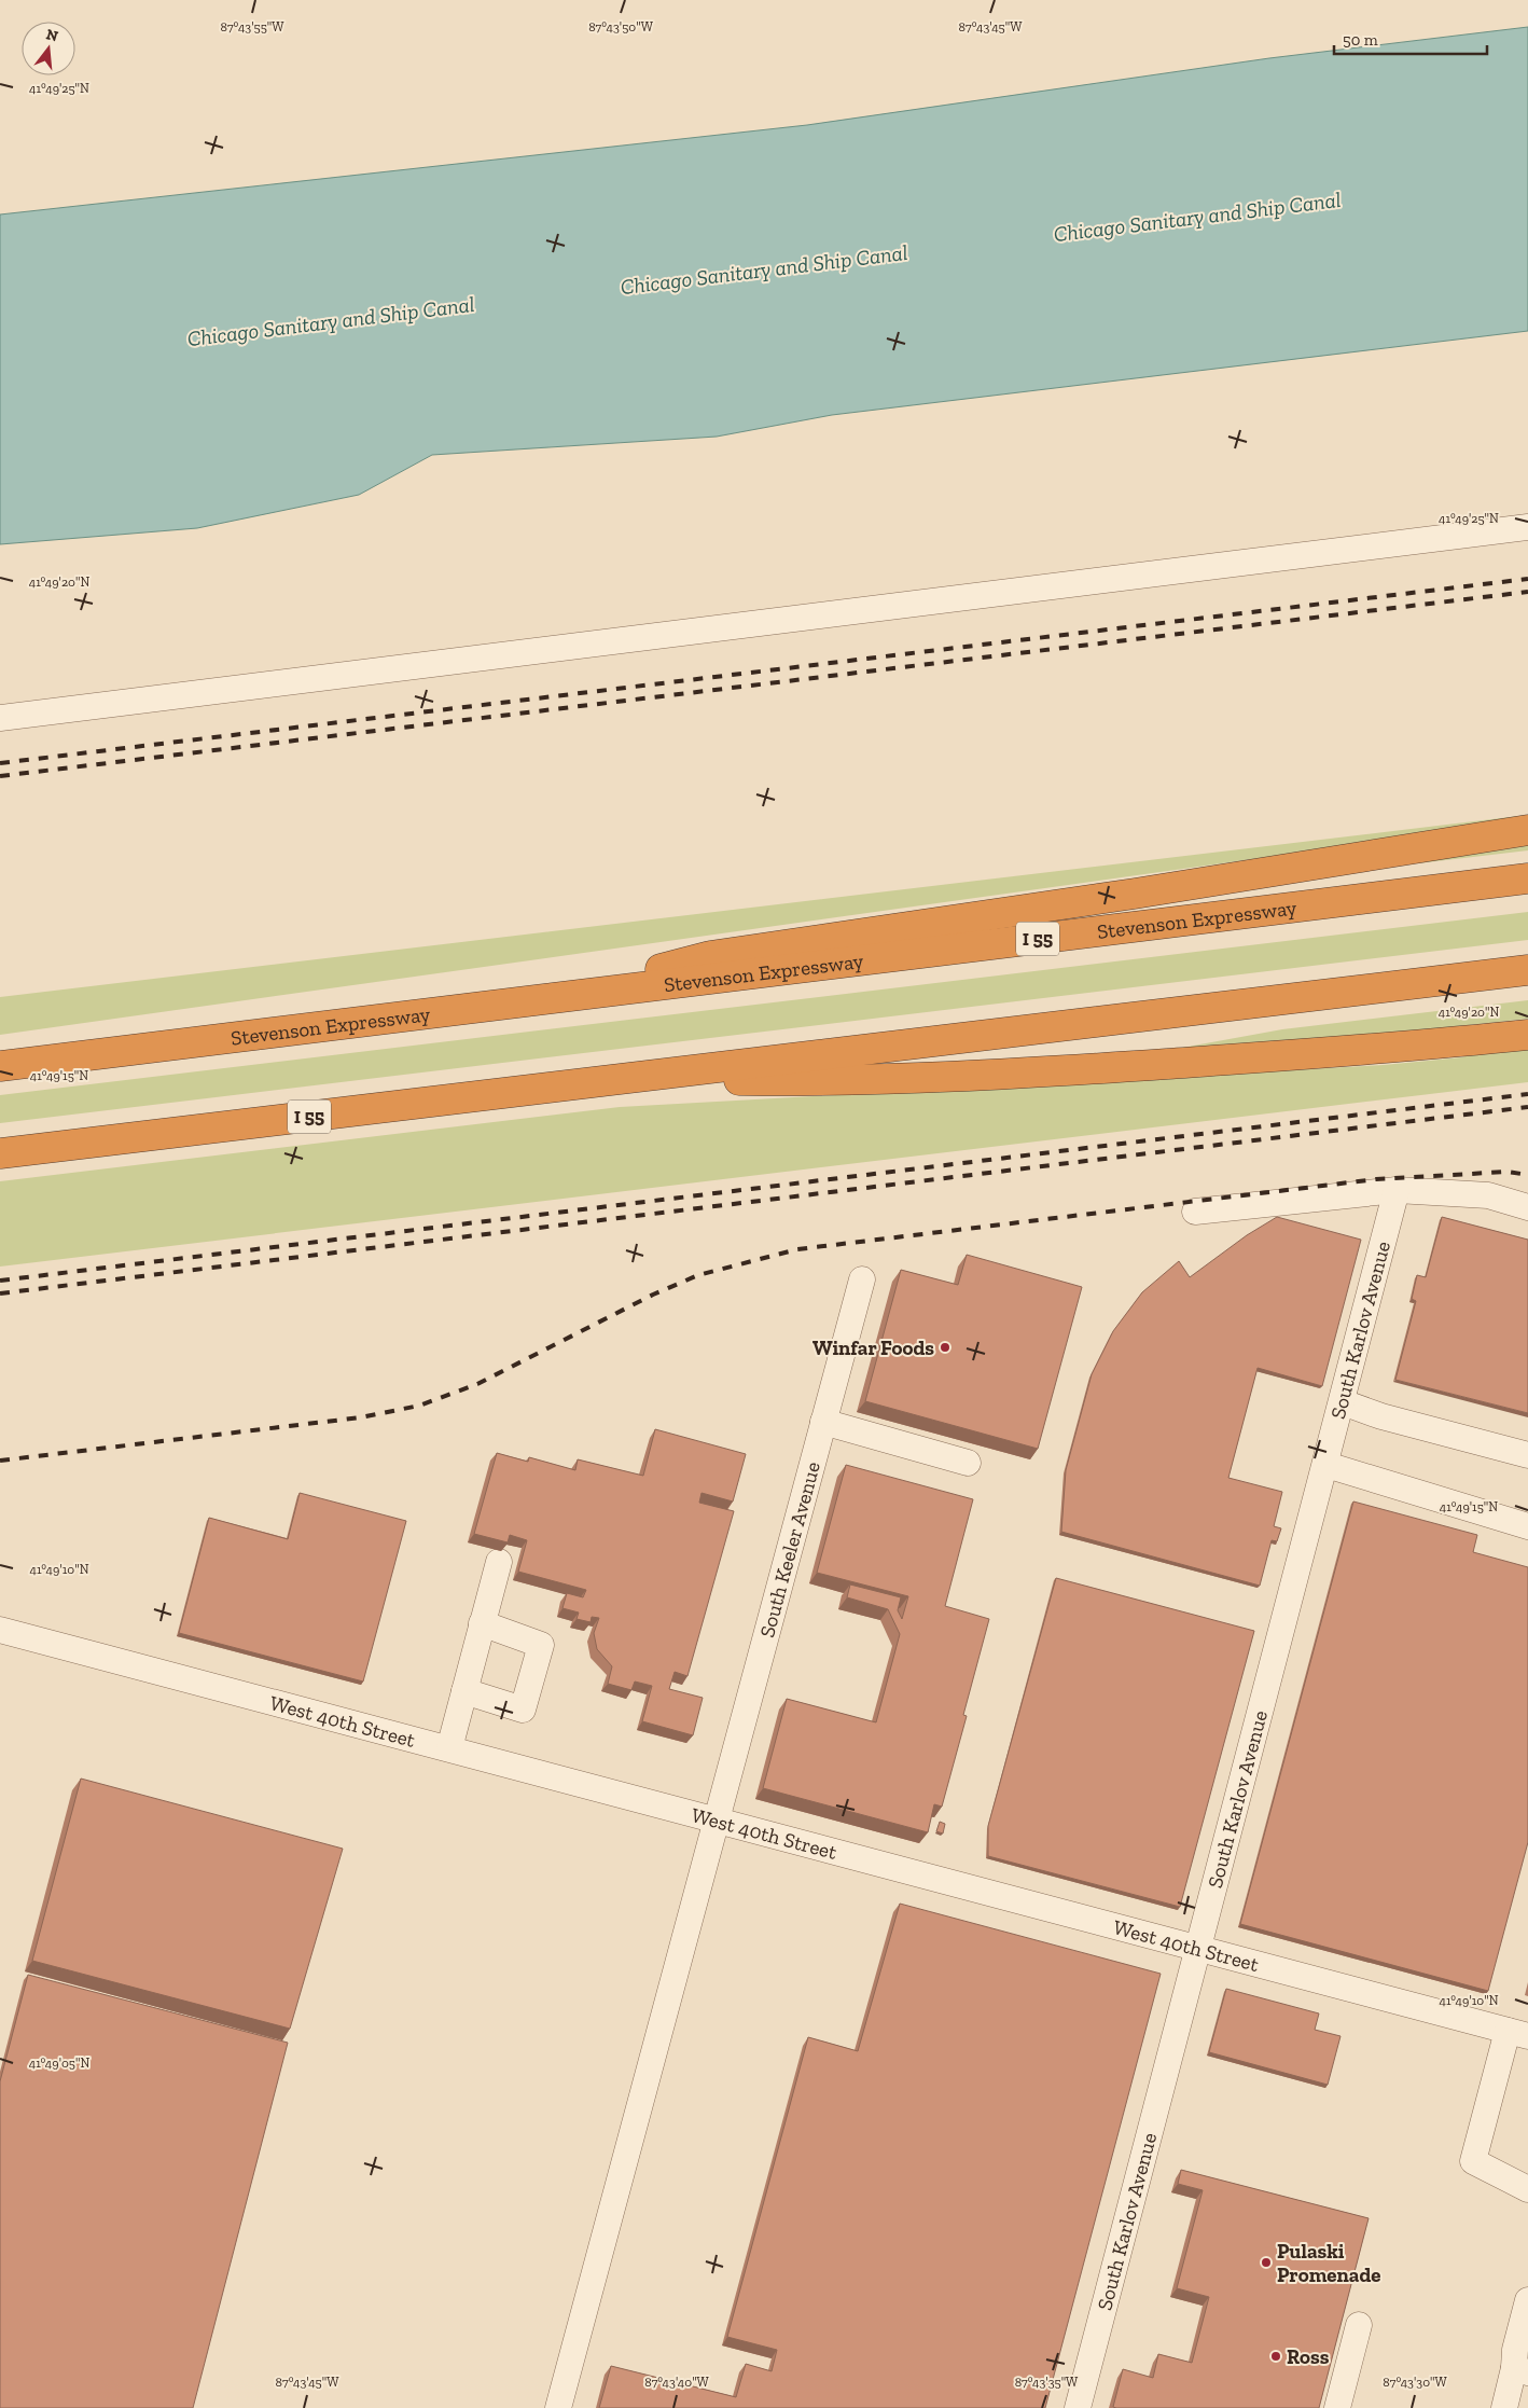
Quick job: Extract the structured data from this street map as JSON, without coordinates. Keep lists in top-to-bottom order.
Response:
{
  "streets": {
    "highway": ["Stevenson Expressway", "I 55"],
    "street": ["South Karlov Avenue", "South Keeler Avenue", "West 40th Street"]
  },
  "crossings": [
    ["South Karlov Avenue", "West 40th Street"],
    ["South Keeler Avenue", "West 40th Street"]
  ],
  "water": ["Chicago Sanitary and Ship Canal"],
  "places": ["Winfar Foods", "Pulaski Promenade", "Ross"],
  "scale_bar": "50 m",
  "north": "top",
  "coordinates": [
    "87°43'55\"W",
    "87°43'50\"W",
    "87°43'45\"W",
    "41°49'25\"N",
    "41°49'20\"N",
    "41°49'15\"N",
    "41°49'10\"N",
    "41°49'05\"N",
    "87°43'40\"W",
    "87°43'35\"W",
    "87°43'30\"W"
  ]
}
